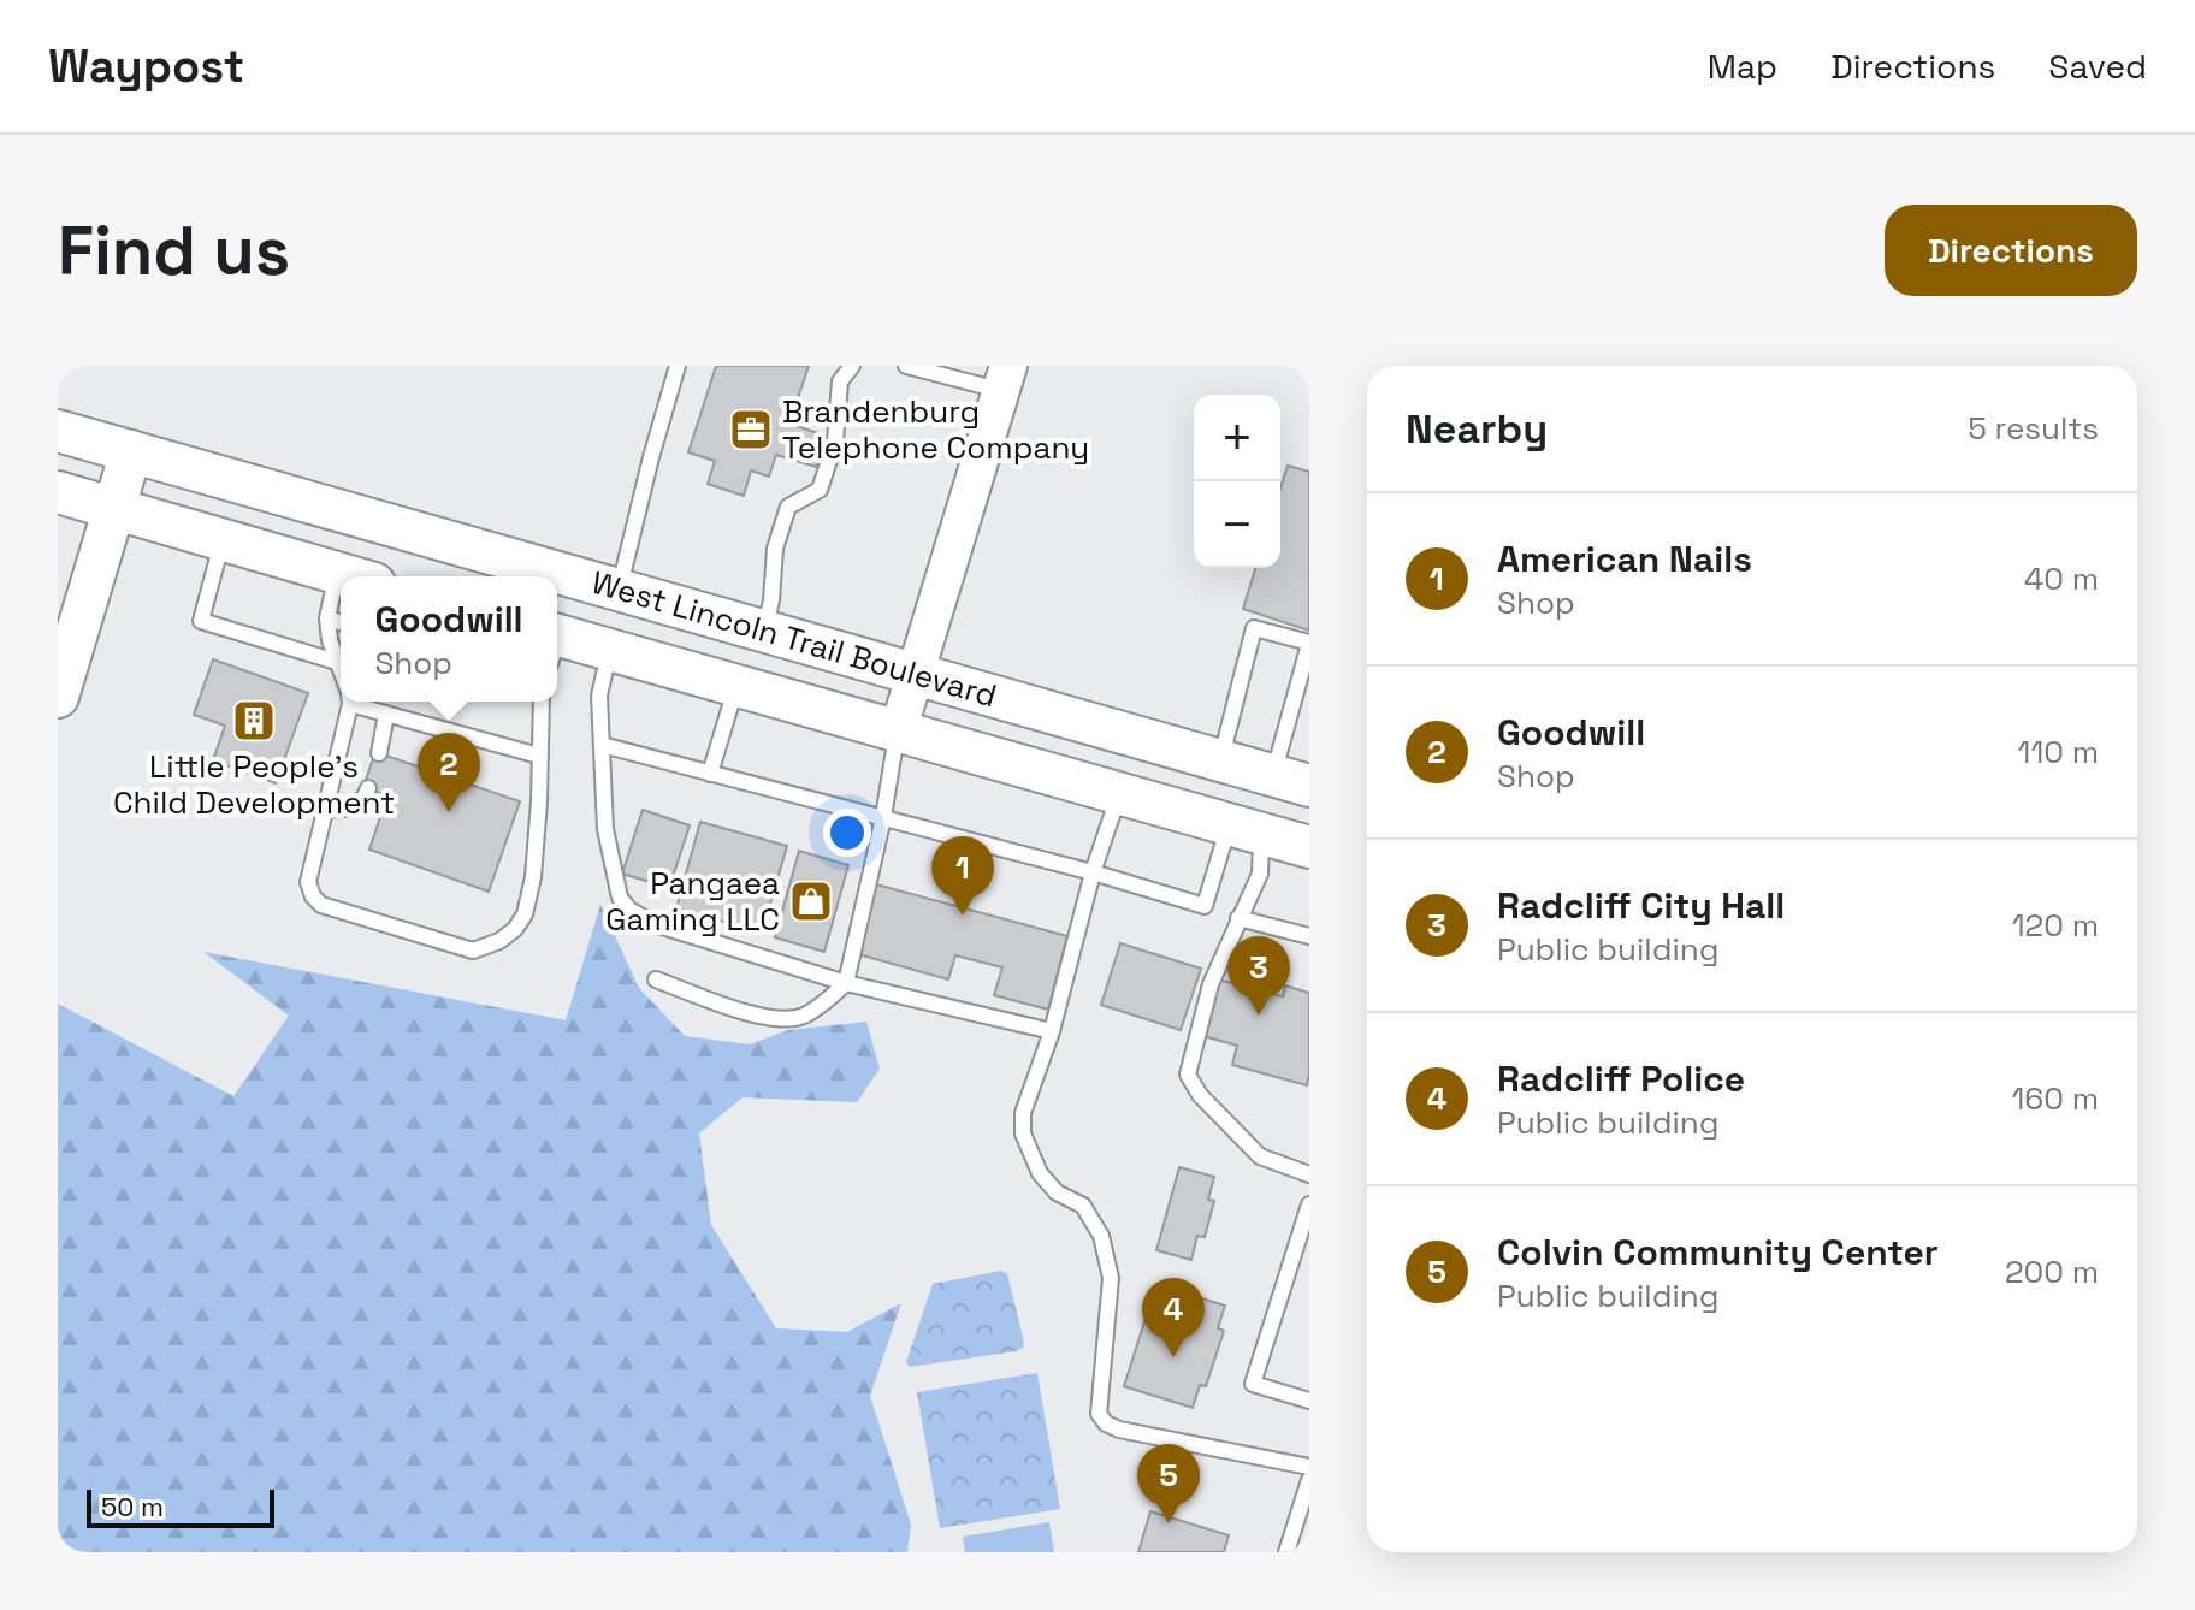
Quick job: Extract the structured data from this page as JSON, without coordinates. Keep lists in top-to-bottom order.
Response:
{
  "streets": {
    "main road": ["West Lincoln Trail Boulevard"]
  },
  "places": {
    "office": ["Brandenburg Telephone Company"],
    "building": ["Little People's Child Development"],
    "shop": ["Pangaea Gaming LLC"]
  },
  "scale_bar": "50 m",
  "page": {
    "header": "Waypost",
    "nav": ["Map", "Directions", "Saved"],
    "buttons": "Directions",
    "title": "Find us",
    "heading": ["Nearby", "5 results"],
    "map_buttons": ["+", "−"],
    "list": [
      {
        "mark": "1",
        "name": "American Nails",
        "note": "Shop",
        "value": "40 m"
      },
      {
        "mark": "2",
        "name": "Goodwill",
        "note": "Shop",
        "value": "110 m"
      },
      {
        "mark": "3",
        "name": "Radcliff City Hall",
        "note": "Public building",
        "value": "120 m"
      },
      {
        "mark": "4",
        "name": "Radcliff Police",
        "note": "Public building",
        "value": "160 m"
      },
      {
        "mark": "5",
        "name": "Colvin Community Center",
        "note": "Public building",
        "value": "200 m"
      }
    ],
    "popup": ["Goodwill", "Shop"],
    "pins": [
      "2",
      "1",
      "3",
      "4",
      "5"
    ],
    "scale": "50 m"
  }
}
